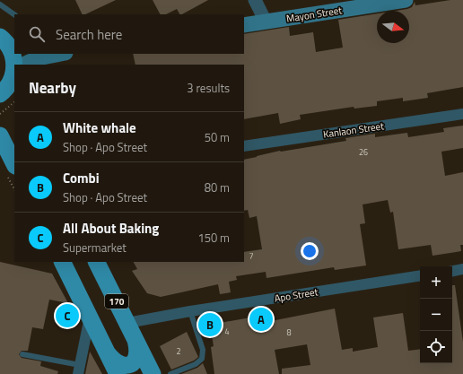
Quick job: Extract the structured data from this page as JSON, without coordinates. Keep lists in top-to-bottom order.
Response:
{
  "streets": {
    "main road": ["Mayon Street", "170"],
    "street": ["Kanlaon Street", "Apo Street"]
  },
  "crossings": [
    ["Apo Street", "170"]
  ],
  "house_numbers": [
    "26",
    "7",
    "4",
    "8",
    "2"
  ],
  "north": "right",
  "page": {
    "search": "Search here",
    "heading": ["Nearby", "3 results"],
    "list": [
      {
        "mark": "A",
        "name": "White whale",
        "note": "Shop · Apo Street",
        "value": "50 m"
      },
      {
        "mark": "B",
        "name": "Combi",
        "note": "Shop · Apo Street",
        "value": "80 m"
      },
      {
        "mark": "C",
        "name": "All About Baking",
        "note": "Supermarket",
        "value": "150 m"
      }
    ],
    "map_buttons": ["+", "−"],
    "pins": ["C", "A", "B"]
  }
}
